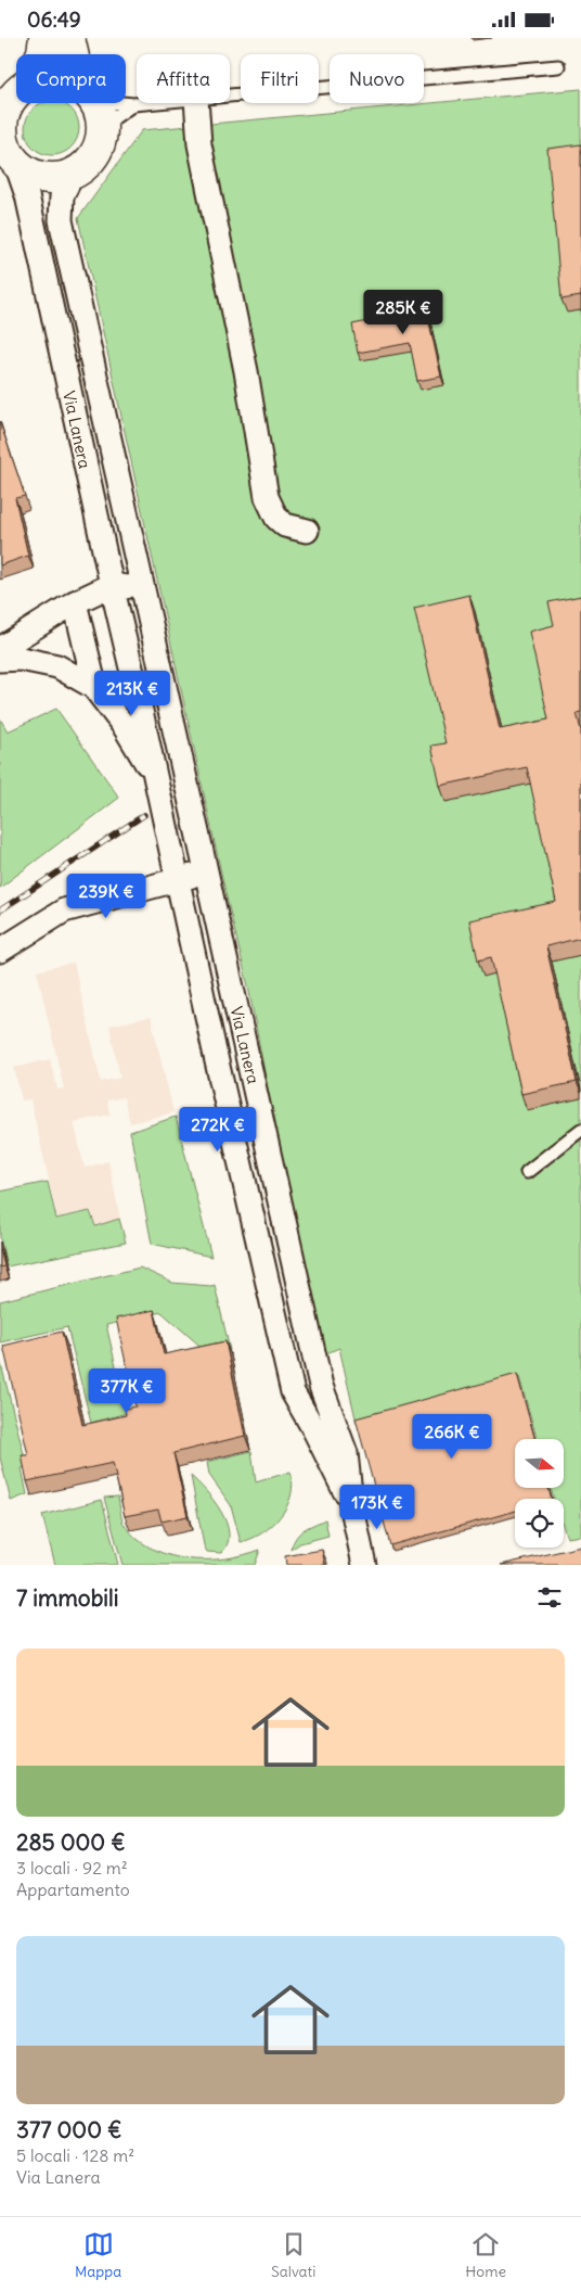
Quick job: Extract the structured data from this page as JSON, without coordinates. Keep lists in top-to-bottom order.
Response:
{
  "streets": {
    "street": ["Via Lanera"]
  },
  "north": "right",
  "page": {
    "status": "06:49",
    "chip": [
      "Compra",
      "Affitta",
      "Filtri",
      "Nuovo"
    ],
    "price": [
      "285K €",
      "213K €",
      "239K €",
      "272K €",
      "377K €",
      "266K €",
      "173K €"
    ],
    "heading": "7 immobili",
    "list": [
      {
        "name": "285 000 €",
        "note": "3 locali · 92 m² · Appartamento"
      },
      {
        "name": "377 000 €",
        "note": "5 locali · 128 m² · Via Lanera"
      }
    ],
    "tabs": ["Mappa", "Salvati", "Home"]
  }
}
